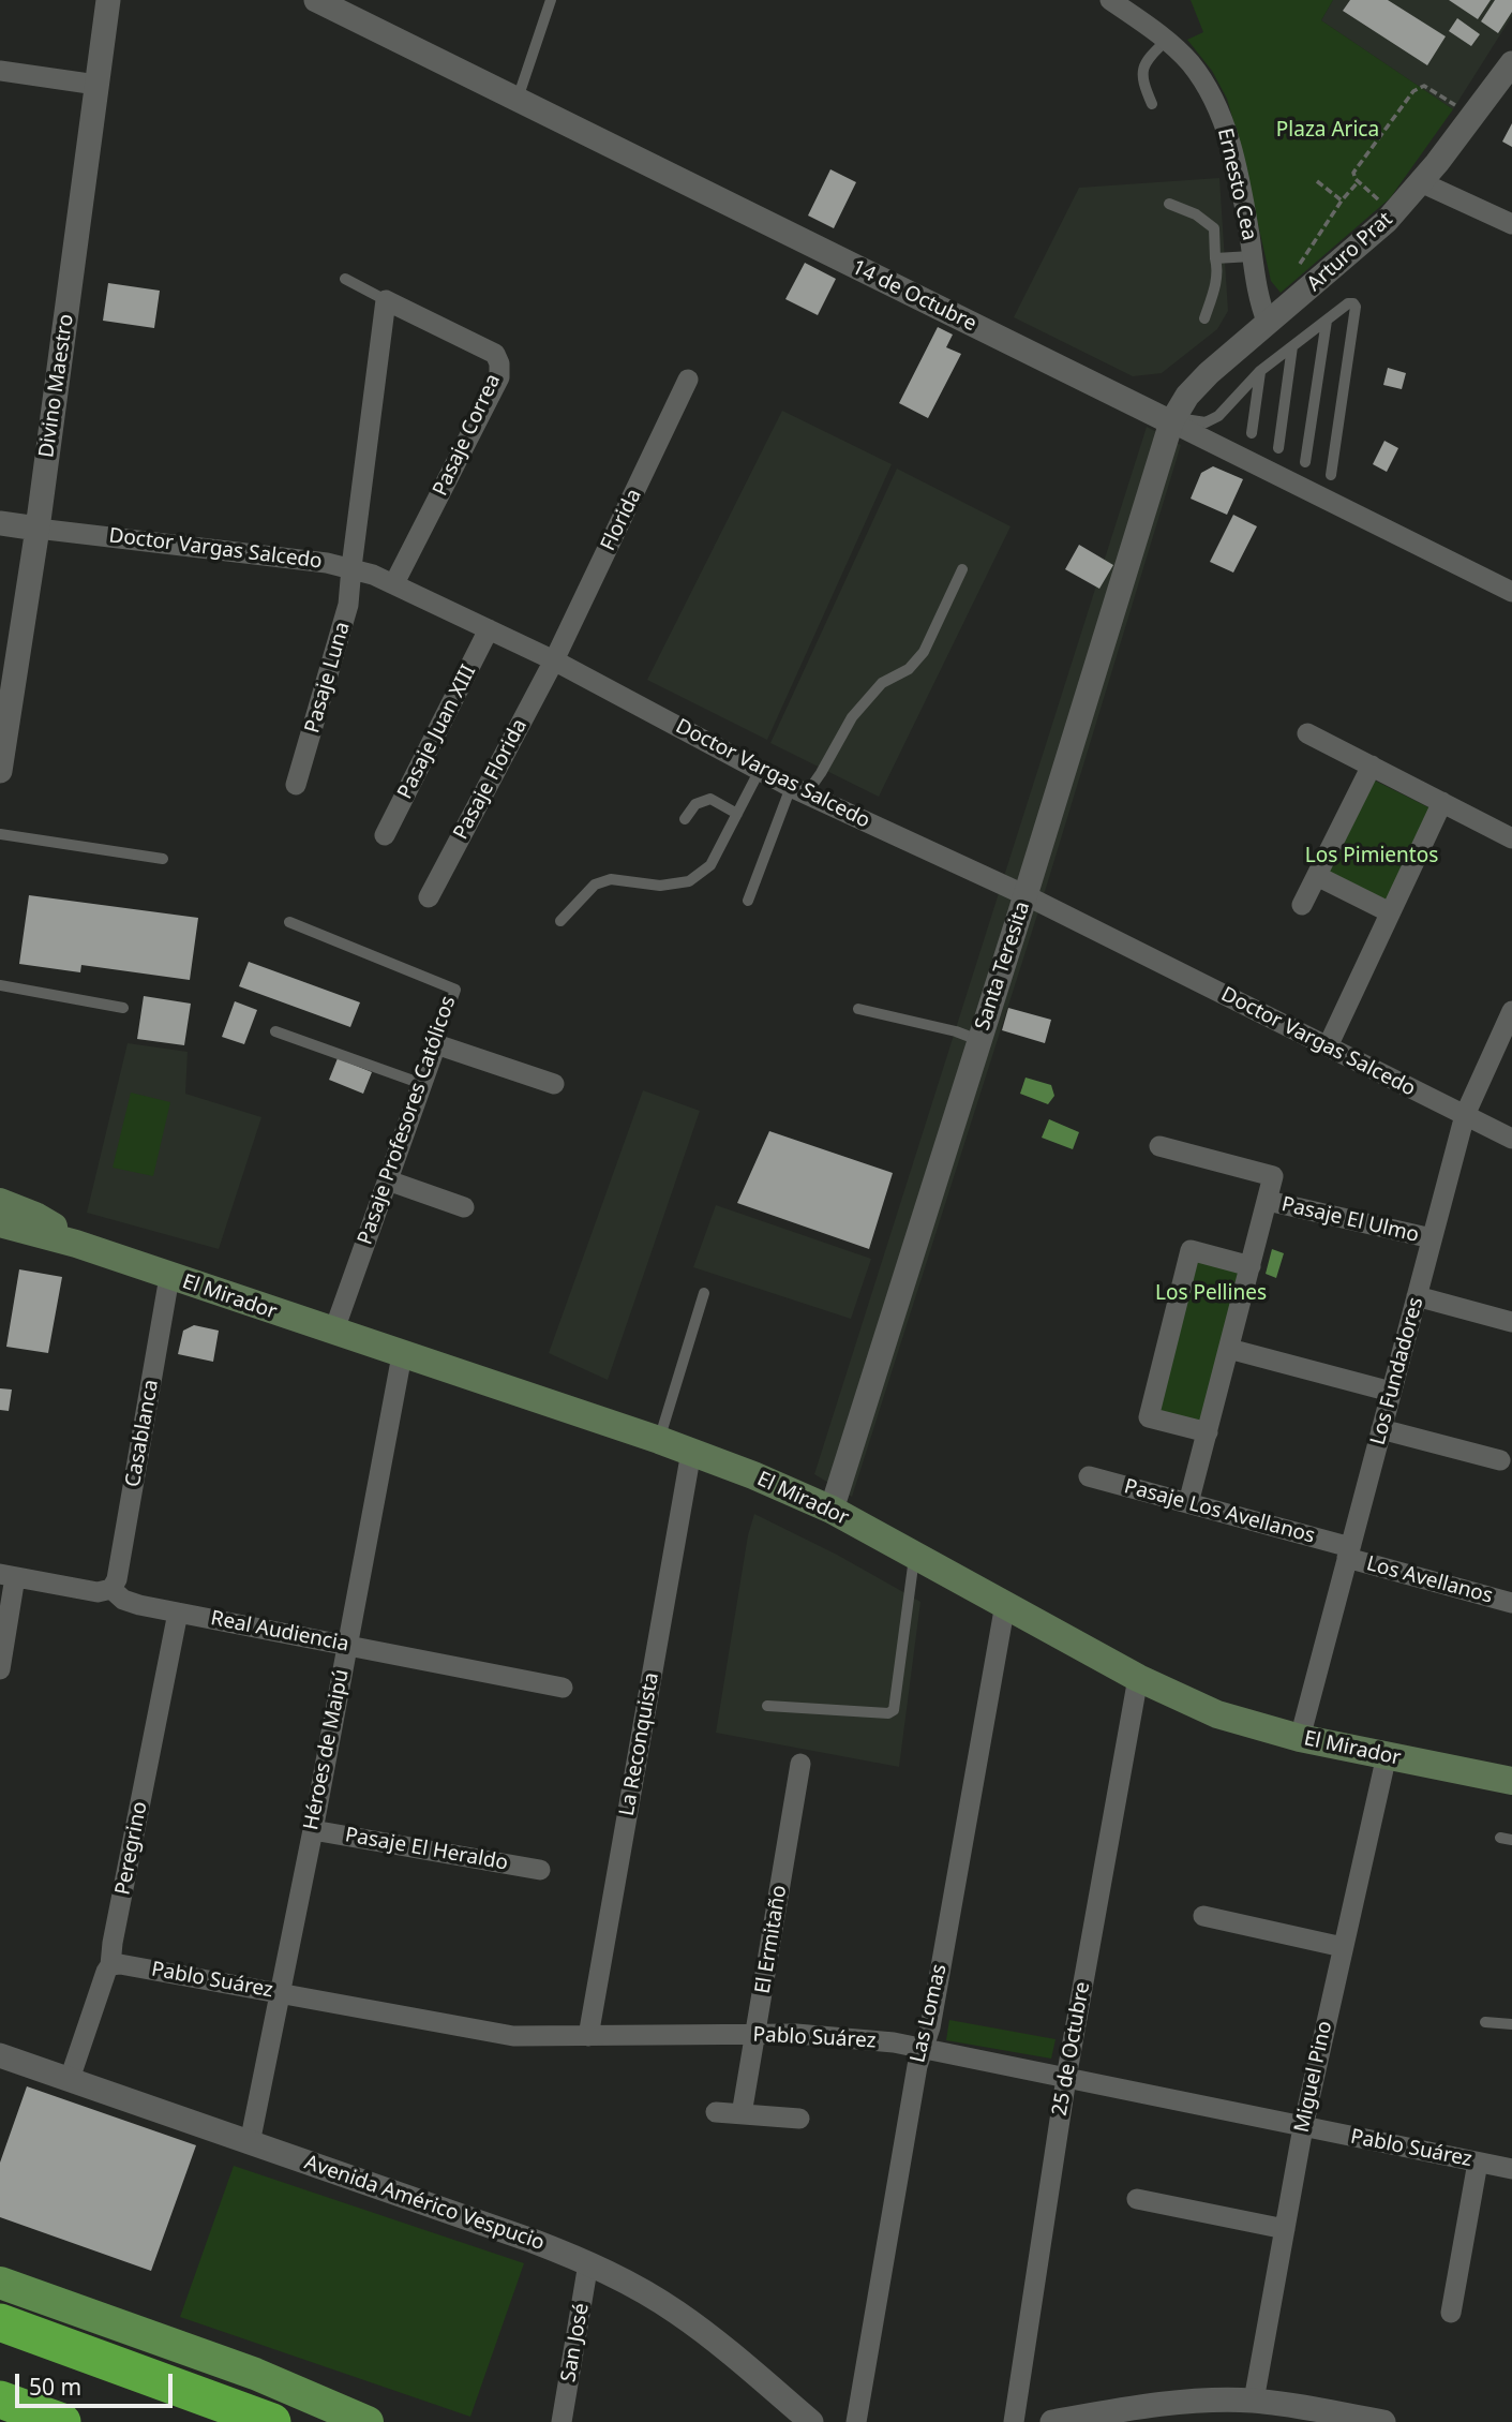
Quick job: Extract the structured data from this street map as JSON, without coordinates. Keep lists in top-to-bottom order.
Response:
{
  "streets": {
    "main road": ["El Mirador"],
    "street": [
      "Ernesto Cea",
      "Arturo Prat",
      "14 de Octubre",
      "Divino Maestro",
      "Pasaje Correa",
      "Florida",
      "Doctor Vargas Salcedo",
      "Pasaje Luna",
      "Pasaje Juan XIII",
      "Pasaje Florida",
      "Santa Teresita",
      "Pasaje Profesores Católicos",
      "Pasaje El Ulmo",
      "Los Fundadores",
      "Casablanca",
      "Pasaje Los Avellanos",
      "Los Avellanos",
      "Real Audiencia",
      "La Reconquista",
      "Héroes de Maipú",
      "Peregrino",
      "Pasaje El Heraldo",
      "El Ermitaño",
      "Pablo Suárez",
      "Las Lomas",
      "25 de Octubre",
      "Miguel Pino",
      "Avenida Américo Vespucio",
      "San José"
    ]
  },
  "crossings": [
    ["Ernesto Cea", "Arturo Prat"],
    ["Arturo Prat", "14 de Octubre"],
    ["Arturo Prat", "Santa Teresita"],
    ["14 de Octubre", "Santa Teresita"],
    ["Divino Maestro", "Doctor Vargas Salcedo"],
    ["Pasaje Correa", "Doctor Vargas Salcedo"],
    ["Florida", "Doctor Vargas Salcedo"],
    ["Florida", "Pasaje Florida"],
    ["Doctor Vargas Salcedo", "Pasaje Luna"],
    ["Doctor Vargas Salcedo", "Pasaje Juan XIII"],
    ["Doctor Vargas Salcedo", "Pasaje Florida"],
    ["Doctor Vargas Salcedo", "Santa Teresita"],
    ["Doctor Vargas Salcedo", "Los Fundadores"],
    ["Santa Teresita", "El Mirador"],
    ["Pasaje Profesores Católicos", "El Mirador"],
    ["Pasaje El Ulmo", "Los Fundadores"],
    ["El Mirador", "Los Fundadores"],
    ["El Mirador", "Casablanca"],
    ["El Mirador", "La Reconquista"],
    ["El Mirador", "Héroes de Maipú"],
    ["El Mirador", "Las Lomas"],
    ["El Mirador", "25 de Octubre"],
    ["El Mirador", "Miguel Pino"],
    ["Los Fundadores", "Pasaje Los Avellanos"],
    ["Los Fundadores", "Los Avellanos"],
    ["Casablanca", "Real Audiencia"],
    ["Pasaje Los Avellanos", "Los Avellanos"],
    ["Real Audiencia", "Héroes de Maipú"],
    ["Real Audiencia", "Peregrino"],
    ["La Reconquista", "Pablo Suárez"],
    ["Héroes de Maipú", "Pasaje El Heraldo"],
    ["Héroes de Maipú", "Pablo Suárez"],
    ["Héroes de Maipú", "Avenida Américo Vespucio"],
    ["Peregrino", "Pablo Suárez"],
    ["Peregrino", "Avenida Américo Vespucio"],
    ["El Ermitaño", "Pablo Suárez"],
    ["Pablo Suárez", "Las Lomas"],
    ["Pablo Suárez", "25 de Octubre"],
    ["Pablo Suárez", "Miguel Pino"],
    ["Avenida Américo Vespucio", "San José"]
  ],
  "parks": ["Plaza Arica", "Los Pimientos", "Los Pellines"],
  "scale_bar": "50 m"
}
